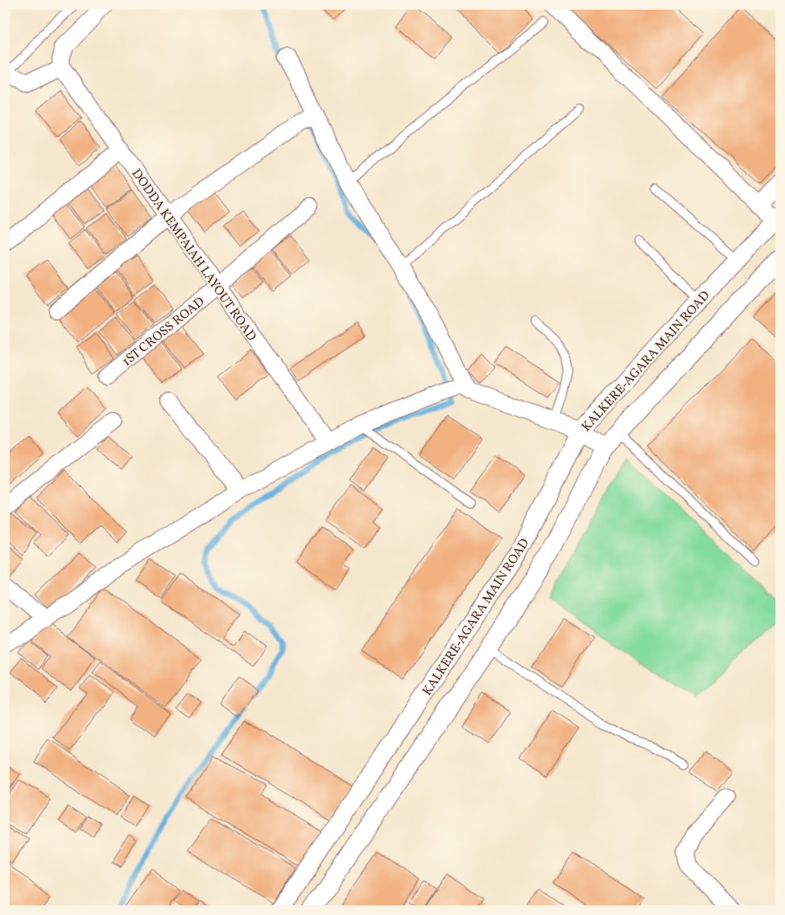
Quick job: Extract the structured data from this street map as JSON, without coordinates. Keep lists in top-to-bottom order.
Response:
{
  "streets": {
    "street": ["DODDA KEMPAIAH LAYOUT ROAD", "1ST CROSS ROAD", "KALKERE-AGARA MAIN ROAD"]
  },
  "crossings": [
    ["DODDA KEMPAIAH LAYOUT ROAD", "1ST CROSS ROAD"]
  ]
}
